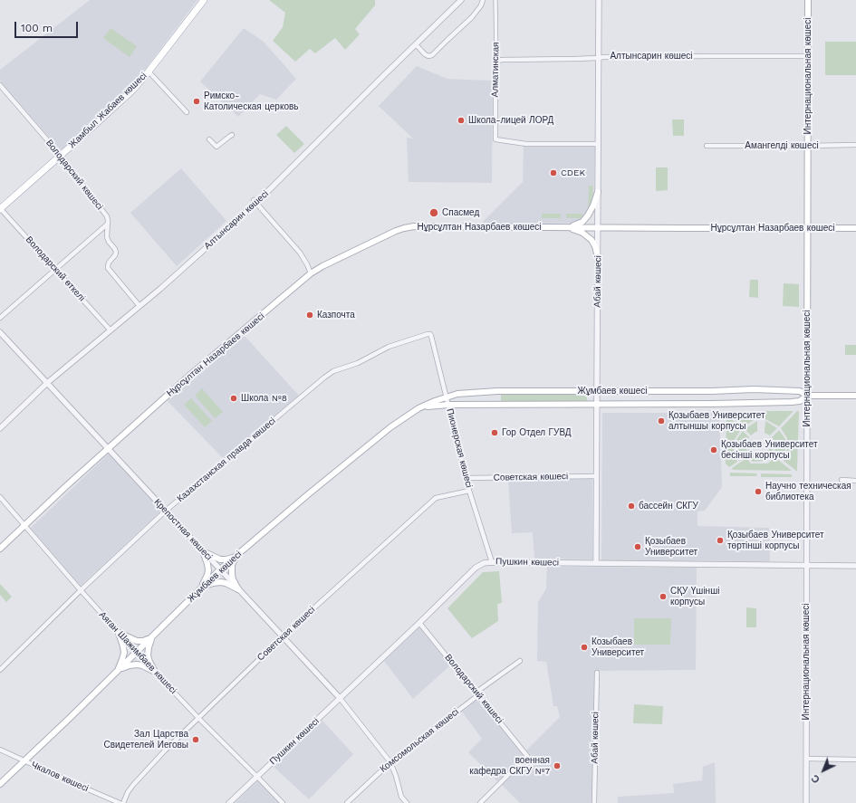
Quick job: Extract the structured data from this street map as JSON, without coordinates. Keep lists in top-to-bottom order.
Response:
{
  "streets": {
    "main road": [
      "Интернациональная көшесі",
      "Жамбыл Жабаев көшесі",
      "Нұрсұлтан Назарбаев көшесі",
      "Жұмбаев көшесі"
    ],
    "street": [
      "Алтынсарин көшесі",
      "Алматинская",
      "Амангелді көшесі",
      "Володарский көшесі",
      "Володарский өткелі",
      "Абай көшесі",
      "Пионерская көшесі",
      "Казахстанская правда көшесі",
      "Советская көшесі",
      "Крепостная көшесі",
      "Пушкин көшесі",
      "Аяган Шажимбаев көшесі",
      "Комсомольская көшесі",
      "Чкалов көшесі"
    ]
  },
  "crossings": [
    ["Алтынсарин көшесі", "Алматинская"],
    ["Алтынсарин көшесі", "Интернациональная көшесі"],
    ["Алтынсарин көшесі", "Володарский көшесі"],
    ["Алтынсарин көшесі", "Володарский өткелі"],
    ["Алтынсарин көшесі", "Абай көшесі"],
    ["Алтынсарин көшесі", "Крепостная көшесі"],
    ["Алматинская", "Абай көшесі"],
    ["Интернациональная көшесі", "Амангелді көшесі"],
    ["Интернациональная көшесі", "Нұрсұлтан Назарбаев көшесі"],
    ["Интернациональная көшесі", "Жұмбаев көшесі"],
    ["Интернациональная көшесі", "Пушкин көшесі"],
    ["Жамбыл Жабаев көшесі", "Володарский көшесі"],
    ["Жамбыл Жабаев көшесі", "Володарский өткелі"],
    ["Володарский көшесі", "Пушкин көшесі"],
    ["Володарский көшесі", "Комсомольская көшесі"],
    ["Нұрсұлтан Назарбаев көшесі", "Абай көшесі"],
    ["Нұрсұлтан Назарбаев көшесі", "Крепостная көшесі"],
    ["Нұрсұлтан Назарбаев көшесі", "Аяган Шажимбаев көшесі"],
    ["Абай көшесі", "Жұмбаев көшесі"],
    ["Абай көшесі", "Советская көшесі"],
    ["Абай көшесі", "Пушкин көшесі"],
    ["Жұмбаев көшесі", "Пионерская көшесі"],
    ["Жұмбаев көшесі", "Крепостная көшесі"],
    ["Жұмбаев көшесі", "Аяган Шажимбаев көшесі"],
    ["Жұмбаев көшесі", "Чкалов көшесі"],
    ["Пионерская көшесі", "Казахстанская правда көшесі"],
    ["Пионерская көшесі", "Советская көшесі"],
    ["Пионерская көшесі", "Пушкин көшесі"],
    ["Казахстанская правда көшесі", "Крепостная көшесі"],
    ["Казахстанская правда көшесі", "Аяган Шажимбаев көшесі"],
    ["Советская көшесі", "Крепостная көшесі"],
    ["Советская көшесі", "Аяган Шажимбаев көшесі"],
    ["Крепостная көшесі", "Пушкин көшесі"],
    ["Крепостная көшесі", "Комсомольская көшесі"],
    ["Пушкин көшесі", "Аяган Шажимбаев көшесі"]
  ],
  "places": [
    "Римско- Католическая церковь",
    "Школа-лицей ЛОРД",
    "CDEK",
    "Спасмед",
    "Казпочта",
    "Школа №8",
    "Қозыбаев Университет алтыншы корпусы",
    "Гор Отдел ГУВД",
    "Қозыбаев Университет бесінші корпусы",
    "Научно техническая библиотека",
    "бассейн СКГУ",
    "Қозыбаев Университет төртінші корпусы",
    "Қозыбаев Университет",
    "СҚУ Үшінші корпусы",
    "Козыбаев Университет",
    "Зал Царства Свидетелей Иеговы",
    "военная кафедра СКГУ №7"
  ],
  "scale_bar": "100 m",
  "north": "bottom left"
}
